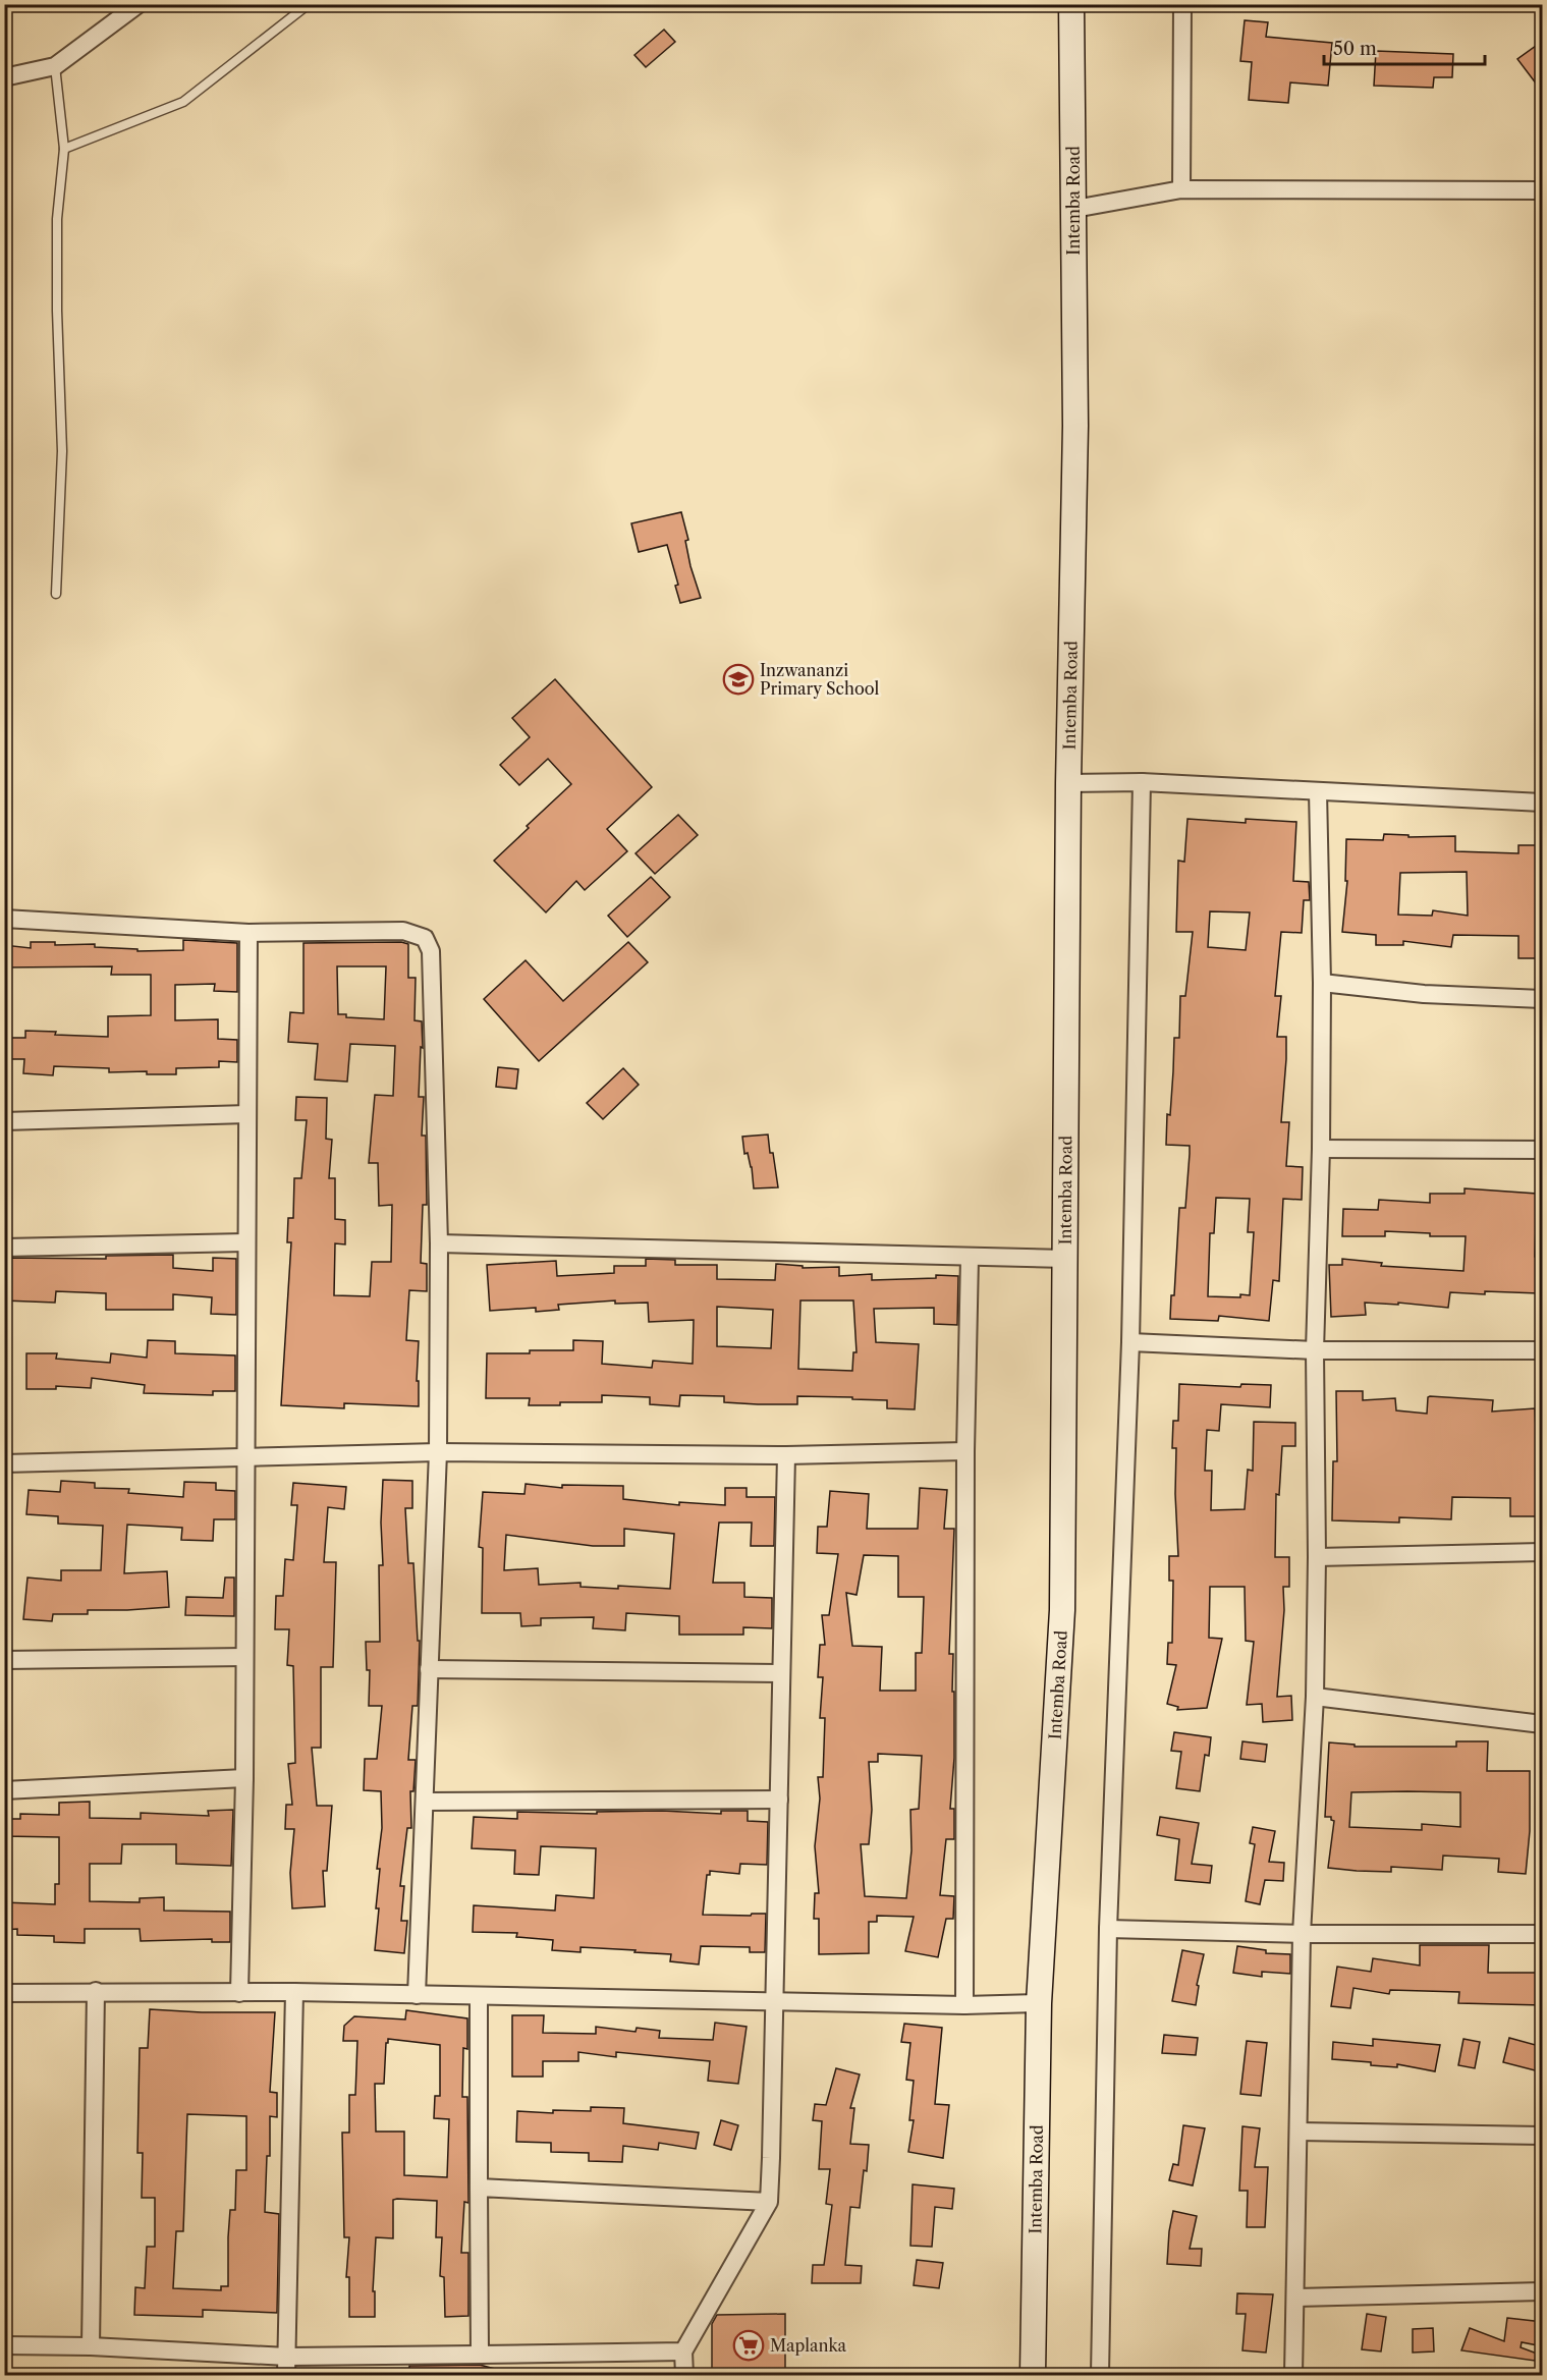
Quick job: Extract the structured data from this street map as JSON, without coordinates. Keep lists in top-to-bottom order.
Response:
{
  "streets": {
    "street": ["Intemba Road"]
  },
  "places": {
    "school or university": ["Inzwananzi Primary School"],
    "supermarket": ["Maplanka"]
  },
  "scale_bar": "50 m"
}
